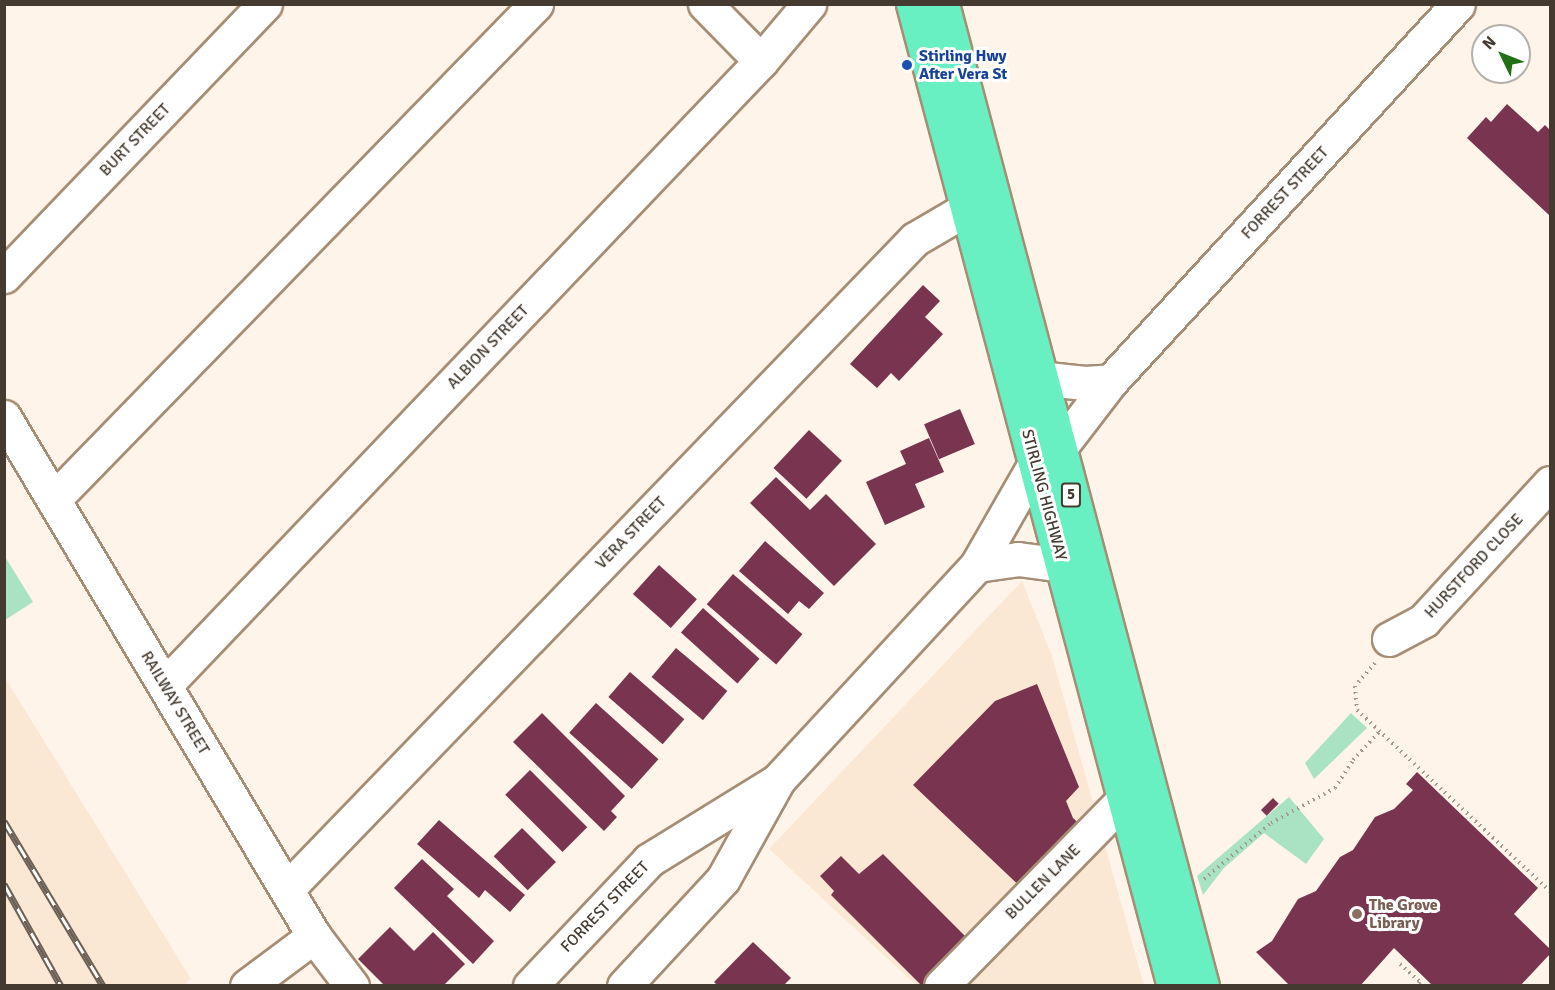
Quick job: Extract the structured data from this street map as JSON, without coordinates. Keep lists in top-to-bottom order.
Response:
{
  "streets": {
    "highway": ["STIRLING HIGHWAY", "5"],
    "street": [
      "BURT STREET",
      "FORREST STREET",
      "ALBION STREET",
      "VERA STREET",
      "HURSTFORD CLOSE",
      "RAILWAY STREET",
      "BULLEN LANE"
    ]
  },
  "crossings": [
    ["FORREST STREET", "STIRLING HIGHWAY"],
    ["ALBION STREET", "RAILWAY STREET"],
    ["STIRLING HIGHWAY", "VERA STREET"],
    ["STIRLING HIGHWAY", "BULLEN LANE"],
    ["VERA STREET", "RAILWAY STREET"]
  ],
  "places": ["Stirling Hwy After Vera St", "The Grove Library"],
  "north": "top left"
}
